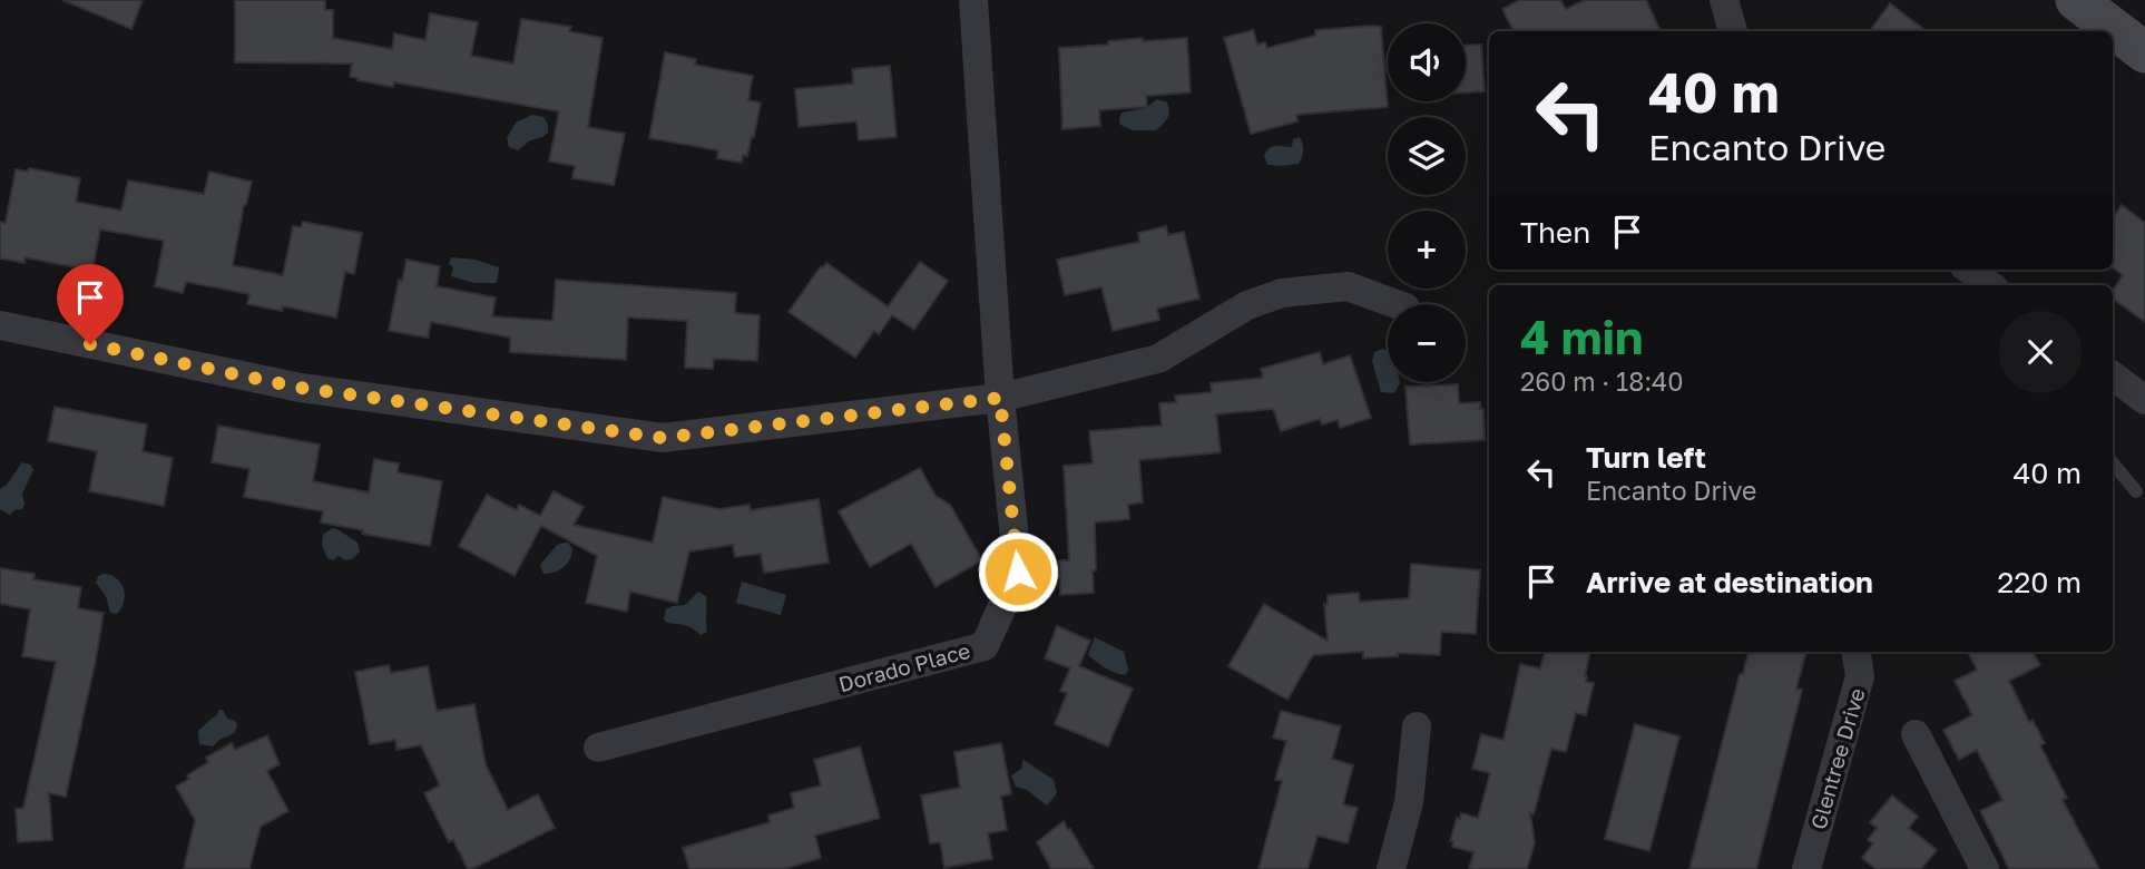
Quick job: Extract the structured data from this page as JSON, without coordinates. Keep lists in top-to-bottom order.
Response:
{
  "streets": {
    "street": ["Dorado Place", "Glentree Drive"]
  },
  "page": {
    "map_buttons": ["+", "−"],
    "turn": ["40 m", "Encanto Drive"],
    "then": "Then",
    "heading": ["4 min", "260 m · 18:40"],
    "list": [
      {
        "name": "Turn left",
        "note": "Encanto Drive",
        "value": "40 m"
      },
      {
        "name": "Arrive at destination",
        "value": "220 m"
      }
    ]
  }
}
